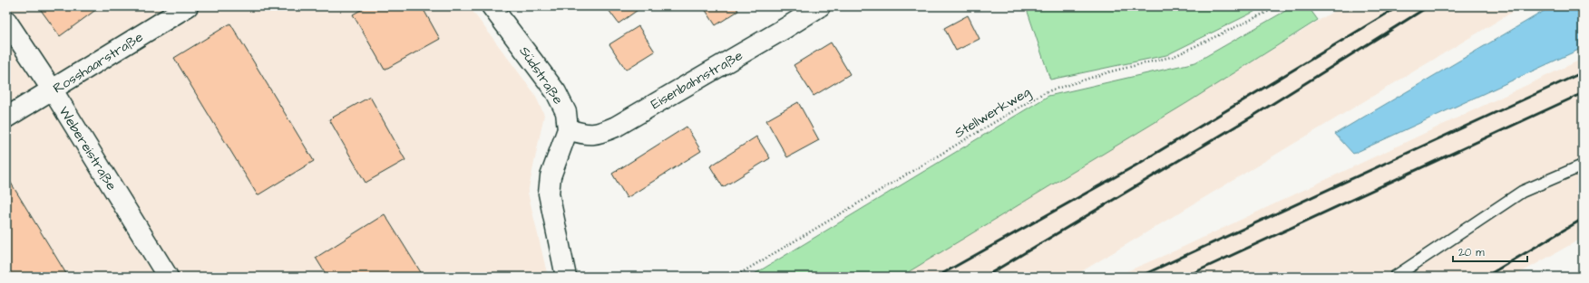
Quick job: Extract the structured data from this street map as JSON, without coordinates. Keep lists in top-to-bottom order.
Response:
{
  "streets": {
    "street": [
      "Rosshaarstraße",
      "Südstraße",
      "Eisenbahnstraße",
      "Webereistraße"
    ],
    "path": ["Stellwerkweg"]
  },
  "crossings": [
    ["Rosshaarstraße", "Webereistraße"],
    ["Südstraße", "Eisenbahnstraße"]
  ],
  "scale_bar": "20 m"
}
